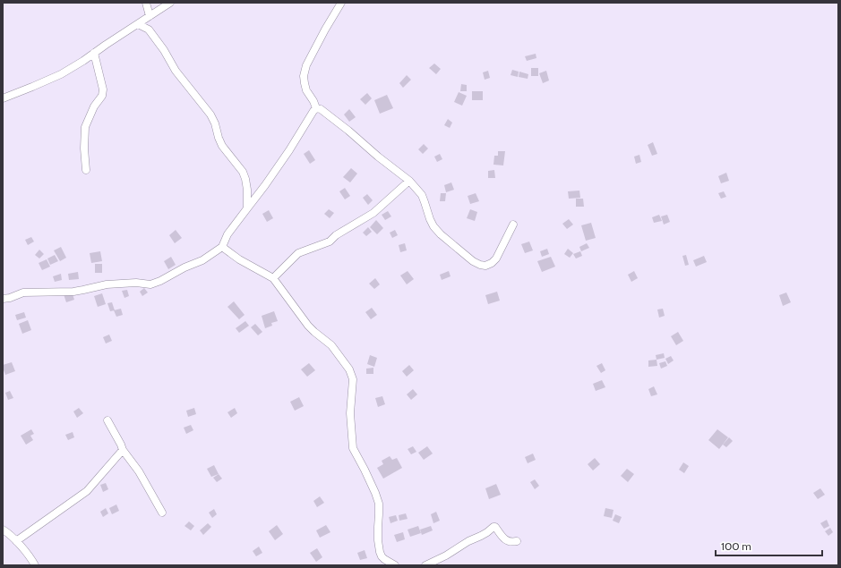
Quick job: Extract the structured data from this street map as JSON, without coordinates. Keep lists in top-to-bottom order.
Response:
{
  "scale_bar": "100 m"
}
